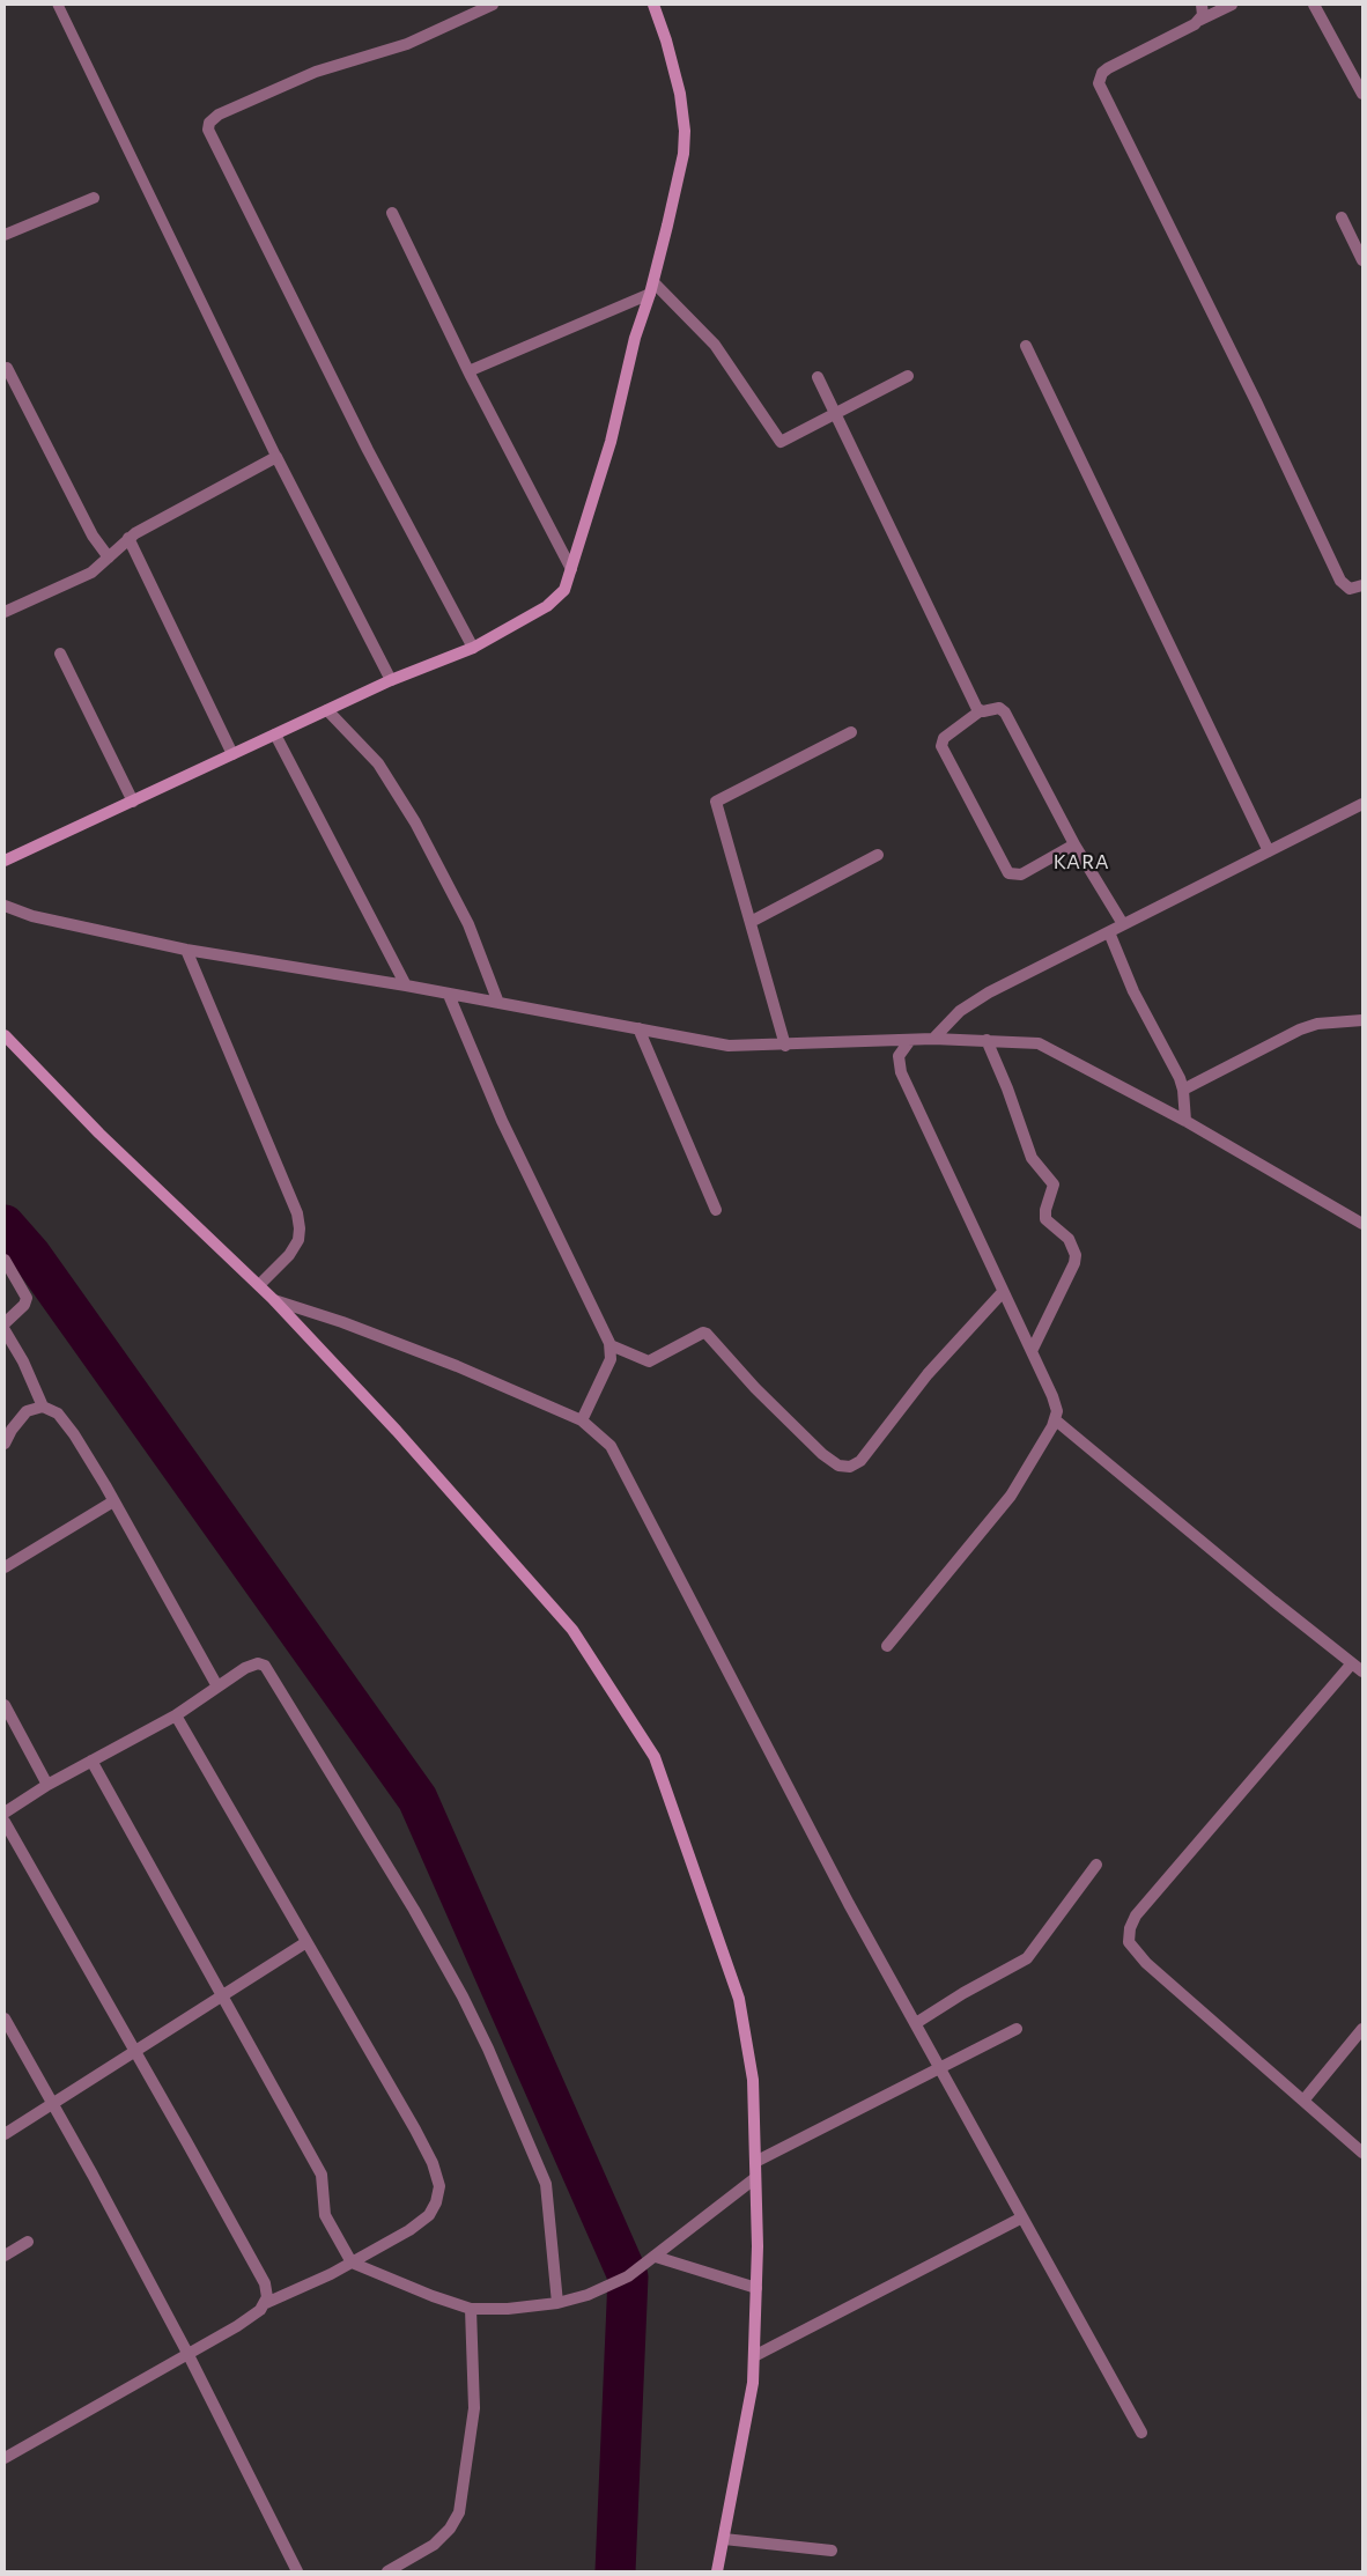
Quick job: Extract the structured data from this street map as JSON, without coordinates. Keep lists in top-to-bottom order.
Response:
{
  "districts": ["KARA"]
}
